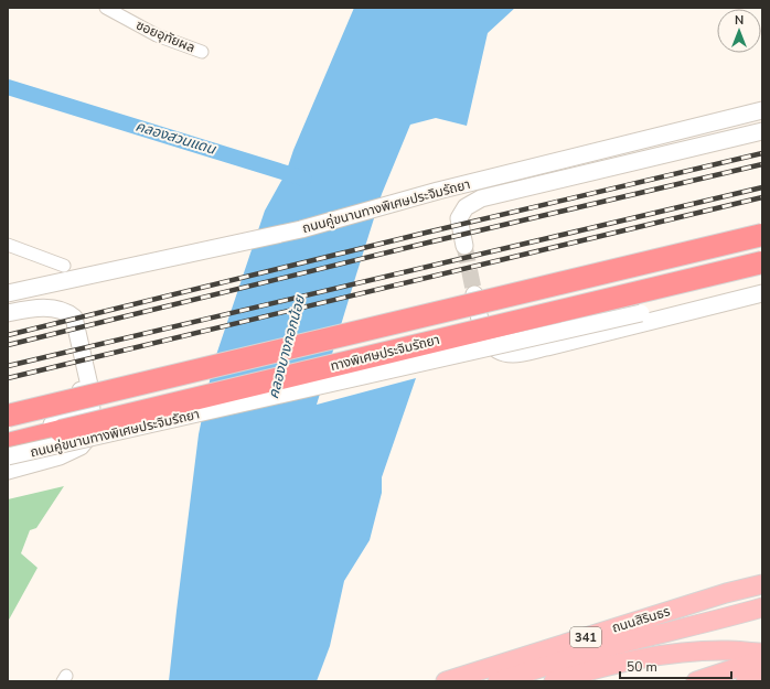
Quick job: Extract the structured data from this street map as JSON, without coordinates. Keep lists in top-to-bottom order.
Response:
{
  "streets": {
    "highway": ["ทางพิเศษประจิมรัถยา"],
    "main road": ["ถนนคู่ขนานทางพิเศษประจิมรัถยา", "ถนนสิรินธร", "341"],
    "street": ["ซอยอุทัยผล"]
  },
  "water": ["คลองสวนแดน", "คลองบางกอกน้อย"],
  "scale_bar": "50 m",
  "north": "top"
}
